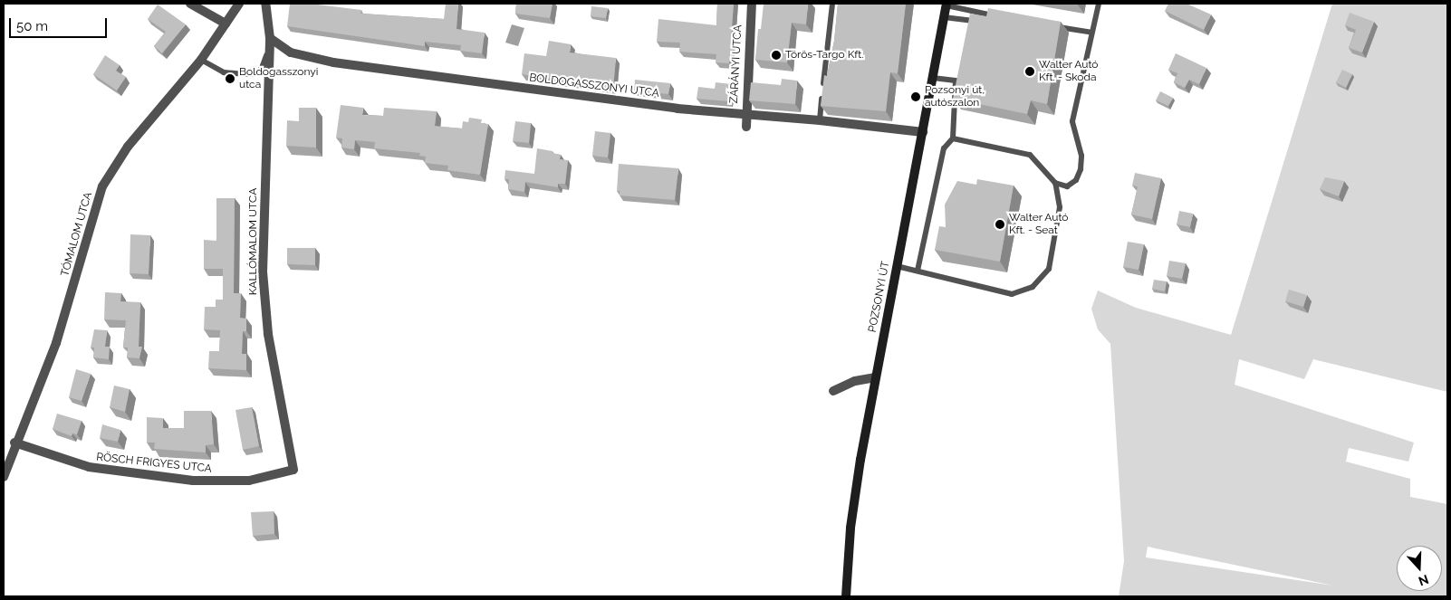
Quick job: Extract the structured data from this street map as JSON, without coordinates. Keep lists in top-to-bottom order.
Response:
{
  "streets": {
    "main road": ["POZSONYI ÚT"],
    "street": [
      "ZÁRÁNYI UTCA",
      "BOLDOGASSZONYI UTCA",
      "TÓMALOM UTCA",
      "KALLÓMALOM UTCA",
      "RÖSCH FRIGYES UTCA"
    ]
  },
  "crossings": [
    ["ZÁRÁNYI UTCA", "BOLDOGASSZONYI UTCA"],
    ["BOLDOGASSZONYI UTCA", "KALLÓMALOM UTCA"],
    ["BOLDOGASSZONYI UTCA", "POZSONYI ÚT"],
    ["TÓMALOM UTCA", "RÖSCH FRIGYES UTCA"],
    ["KALLÓMALOM UTCA", "RÖSCH FRIGYES UTCA"]
  ],
  "places": [
    "Törös-Targo Kft.",
    "Walter Autó Kft. - Skoda",
    "Boldogasszonyi utca",
    "Pozsonyi út, autószalon",
    "Walter Autó Kft. - Seat"
  ],
  "scale_bar": "50 m",
  "north": "bottom"
}
